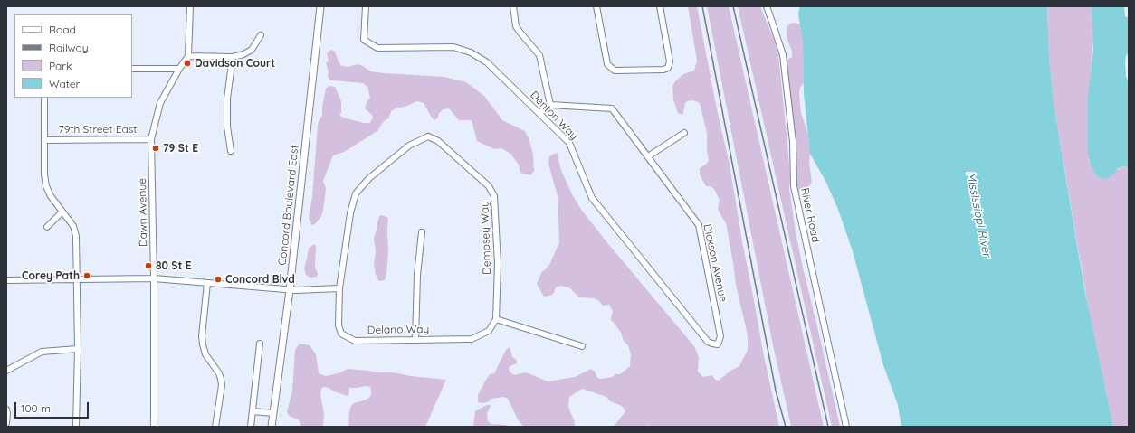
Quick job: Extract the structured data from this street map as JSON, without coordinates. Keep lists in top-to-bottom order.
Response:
{
  "streets": {
    "main road": ["Concord Boulevard East"],
    "street": [
      "Denton Way",
      "79th Street East",
      "Dawn Avenue",
      "River Road",
      "Dempsey Way",
      "Dickson Avenue",
      "Delano Way"
    ]
  },
  "crossings": [
    ["Denton Way", "Dickson Avenue"],
    ["79th Street East", "Dawn Avenue"],
    ["Dempsey Way", "Delano Way"]
  ],
  "water": ["Mississippi River"],
  "places": [
    "Davidson Court",
    "79 St E",
    "80 St E",
    "Corey Path",
    "Concord Blvd"
  ],
  "legend": [
    "Road",
    "Railway",
    "Park",
    "Water"
  ],
  "scale_bar": "100 m"
}
